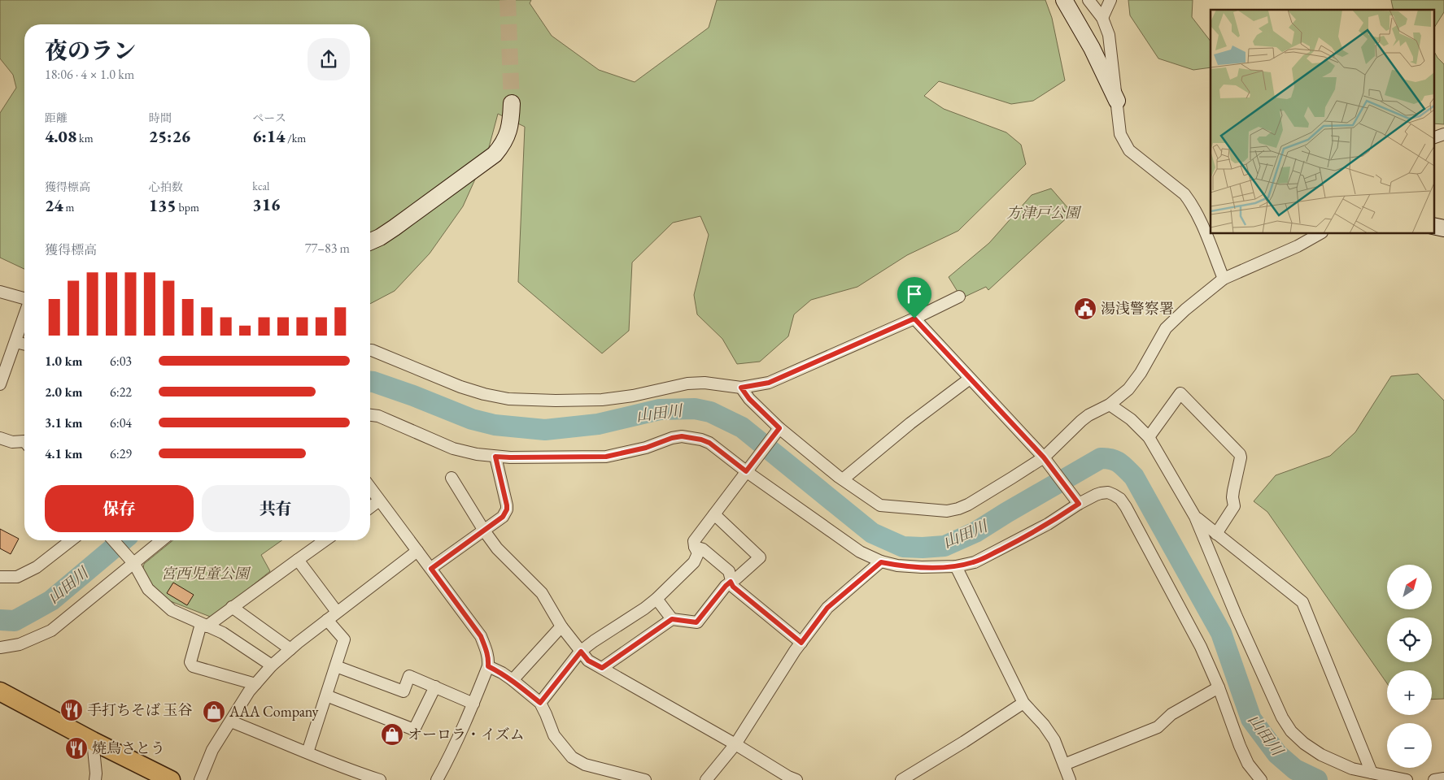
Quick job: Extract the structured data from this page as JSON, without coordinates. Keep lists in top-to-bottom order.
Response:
{
  "water": ["山田川"],
  "parks": ["方津戸公園", "宮西児童公園"],
  "places": {
    "public building": ["湯浅警察署"],
    "restaurant": ["手打ちそば 玉谷", "焼鳥さとう"],
    "shop": ["AAA Company", "オーロラ・イズム"]
  },
  "north": "top right",
  "page": {
    "heading": ["夜のラン", "18:06 · 4 × 1.0 km"],
    "stats": [
      ["距離", "4.08 km"],
      ["時間", "25:26"],
      ["ペース", "6:14 /km"],
      ["獲得標高", "24 m"],
      ["心拍数", "135 bpm"],
      ["kcal", "316"]
    ],
    "chart": ["獲得標高", "77–83 m"],
    "list": [
      {
        "name": "1.0 km",
        "note": "6:03"
      },
      {
        "name": "2.0 km",
        "note": "6:22"
      },
      {
        "name": "3.1 km",
        "note": "6:04"
      },
      {
        "name": "4.1 km",
        "note": "6:29"
      }
    ],
    "buttons": ["保存", "共有"],
    "map_buttons": ["+", "−"]
  }
}
